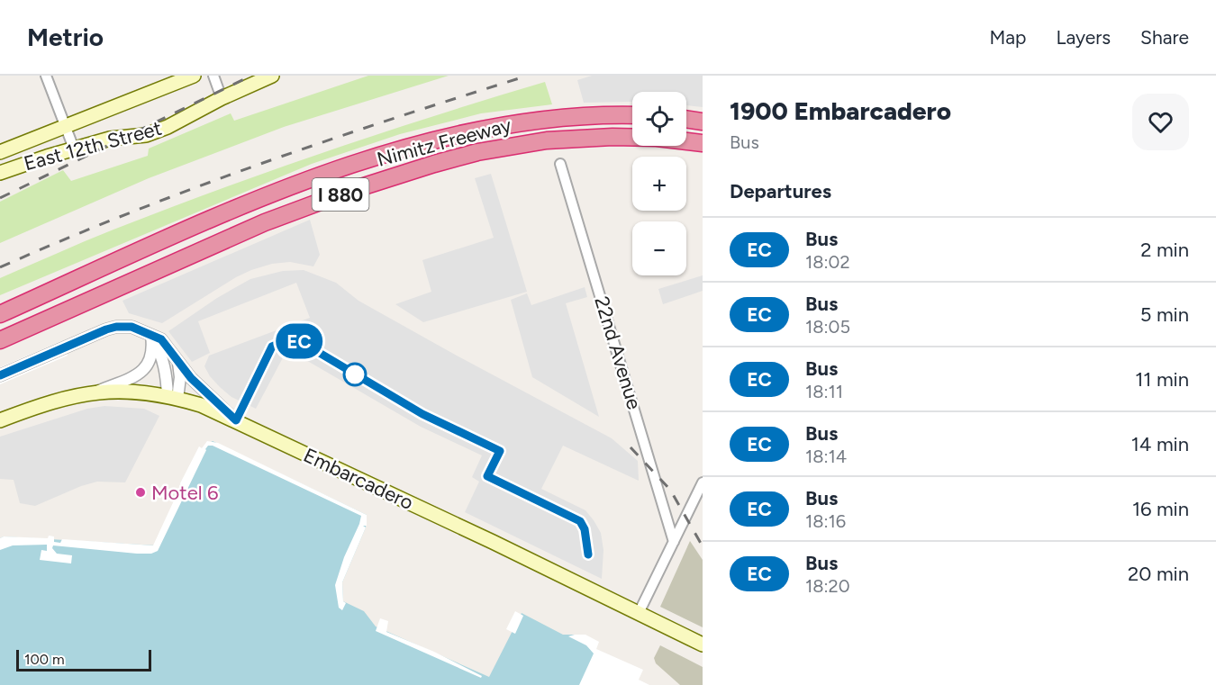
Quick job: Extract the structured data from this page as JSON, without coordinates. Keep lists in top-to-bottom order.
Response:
{
  "streets": {
    "highway": ["Nimitz Freeway", "I 880"],
    "main road": ["East 12th Street", "Embarcadero"],
    "street": ["22nd Avenue"]
  },
  "places": ["Motel 6"],
  "lines": ["bus line EC"],
  "scale_bar": "100 m",
  "page": {
    "header": "Metrio",
    "nav": ["Map", "Layers", "Share"],
    "on_map": "EC",
    "heading": [
      ["1900 Embarcadero", "Bus"],
      "Departures"
    ],
    "map_buttons": ["+", "−"],
    "list": [
      {
        "mark": "EC",
        "name": "Bus",
        "note": "18:02",
        "value": "2 min"
      },
      {
        "mark": "EC",
        "name": "Bus",
        "note": "18:05",
        "value": "5 min"
      },
      {
        "mark": "EC",
        "name": "Bus",
        "note": "18:11",
        "value": "11 min"
      },
      {
        "mark": "EC",
        "name": "Bus",
        "note": "18:14",
        "value": "14 min"
      },
      {
        "mark": "EC",
        "name": "Bus",
        "note": "18:16",
        "value": "16 min"
      },
      {
        "mark": "EC",
        "name": "Bus",
        "note": "18:20",
        "value": "20 min"
      }
    ],
    "scale": "100 m"
  }
}
